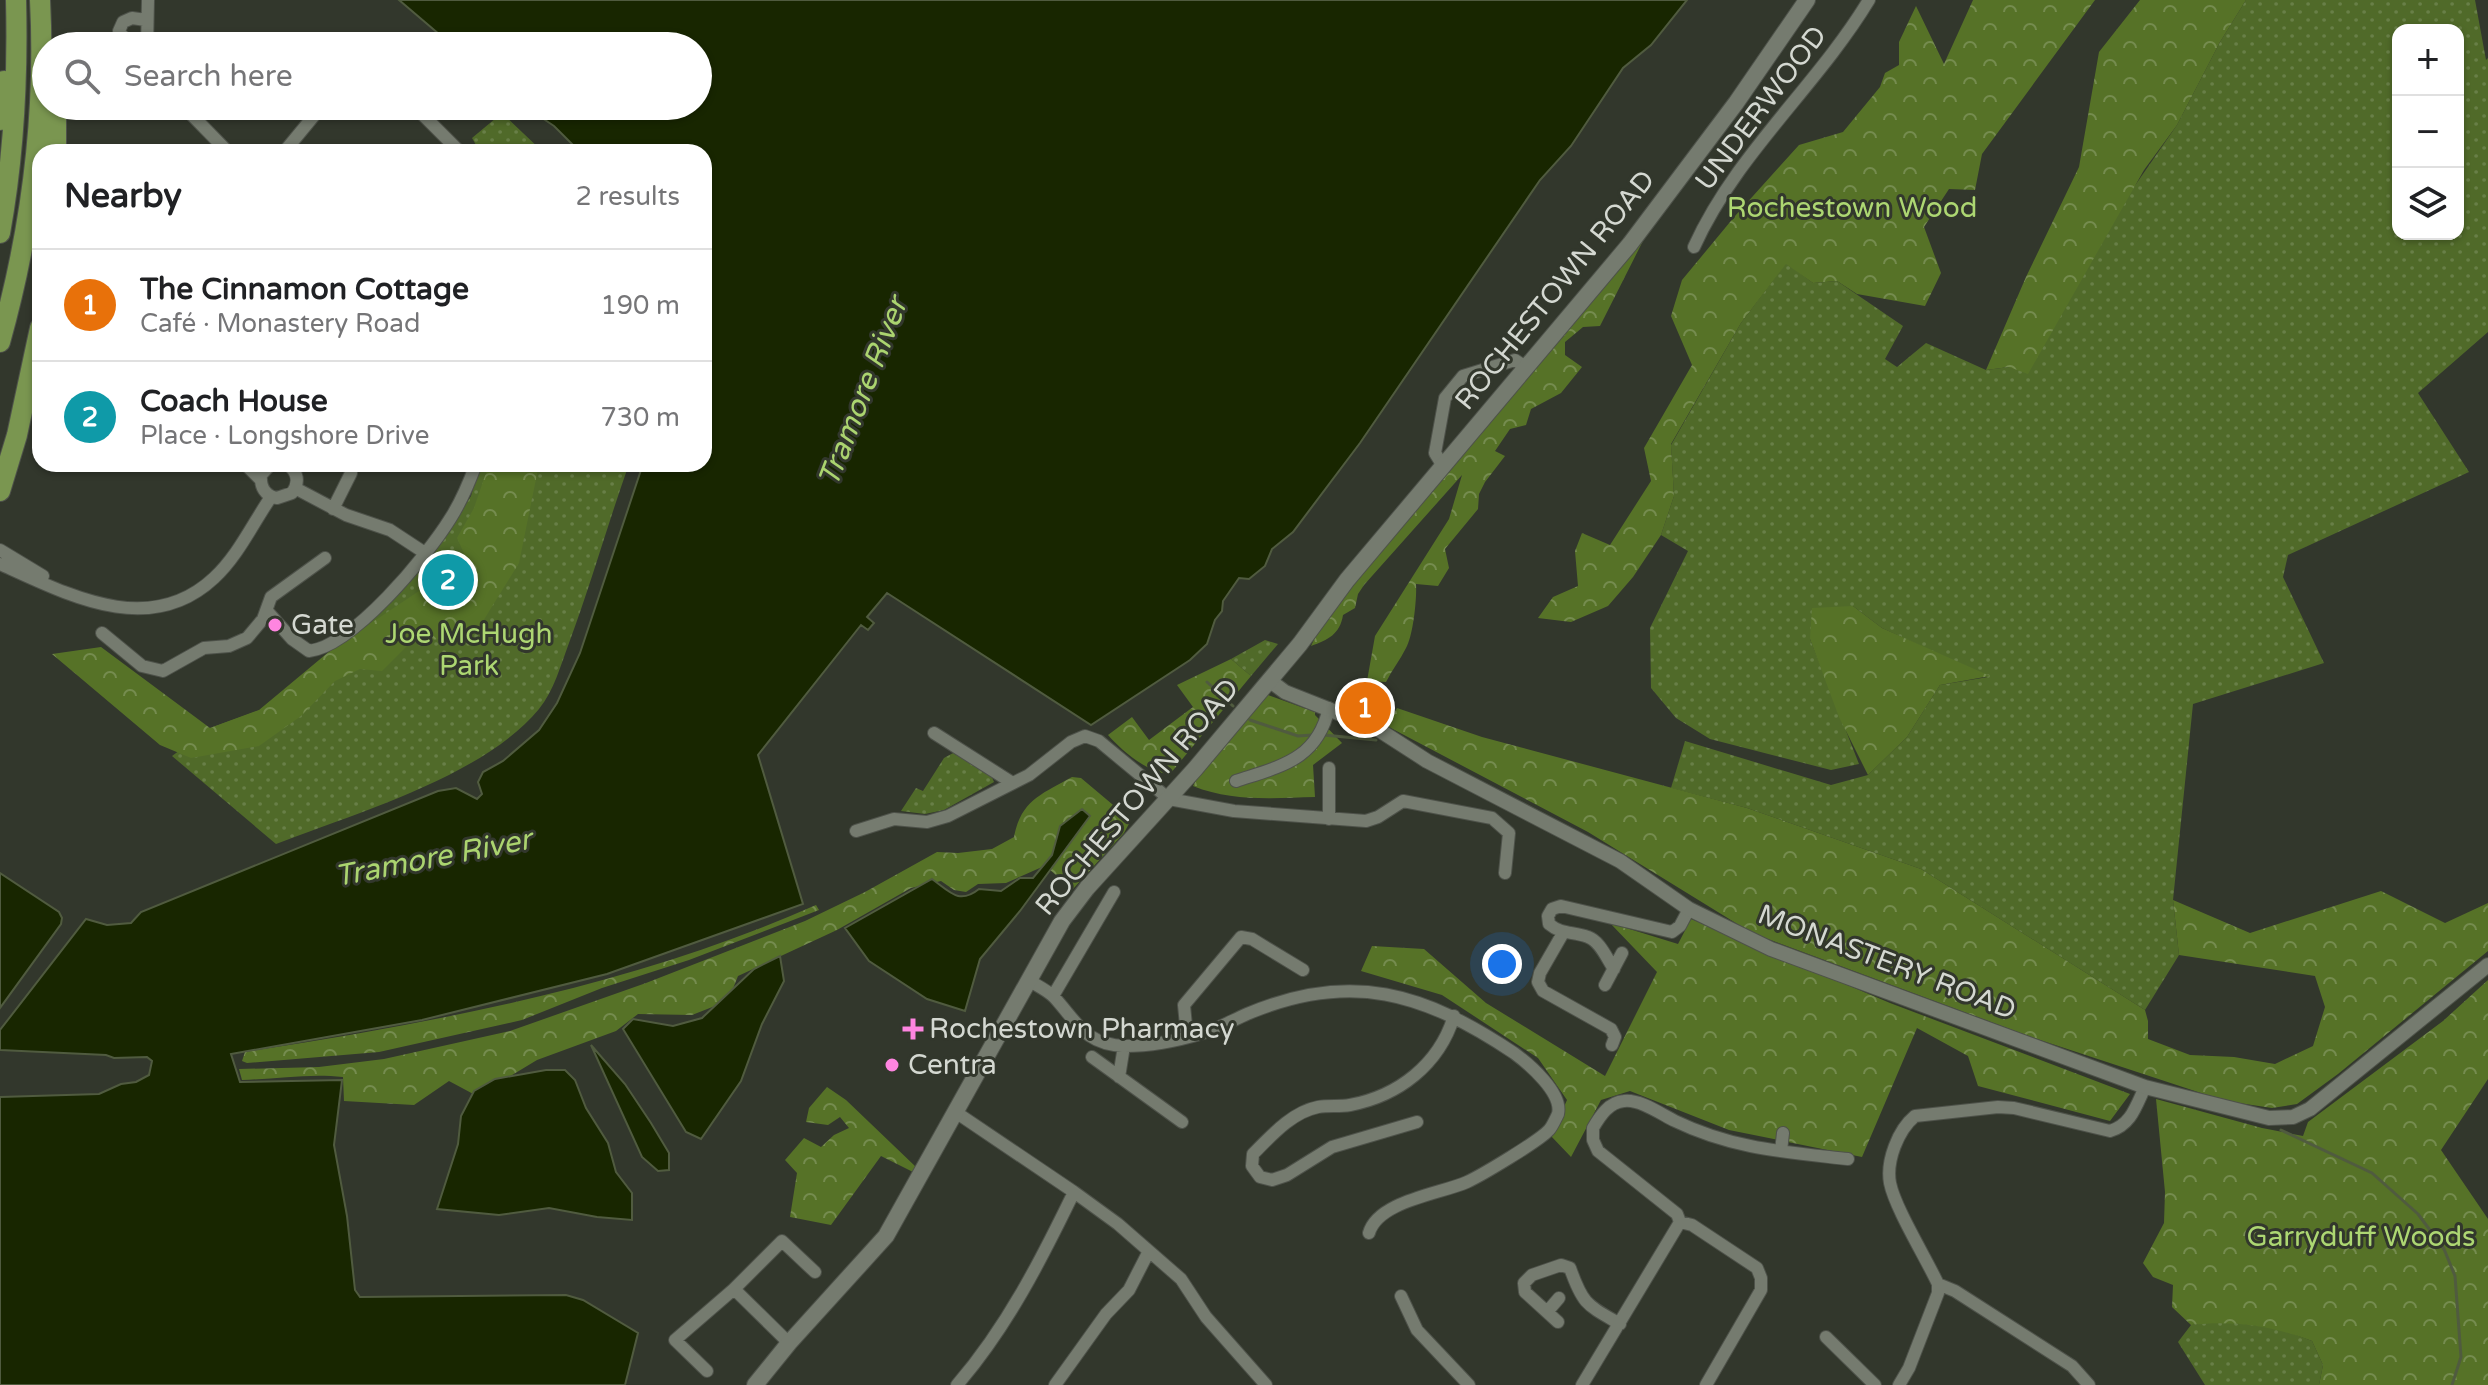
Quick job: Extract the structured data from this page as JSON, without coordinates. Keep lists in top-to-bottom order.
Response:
{
  "streets": {
    "main road": ["ROCHESTOWN ROAD"],
    "street": ["UNDERWOOD", "MONASTERY ROAD"]
  },
  "crossings": [
    ["ROCHESTOWN ROAD", "MONASTERY ROAD"]
  ],
  "water": ["Tramore River"],
  "parks": ["Rochestown Wood", "Joe McHugh Park", "Garryduff Woods"],
  "places": {
    "other": ["Gate", "Centra"],
    "health": ["Rochestown Pharmacy"]
  },
  "page": {
    "map_buttons": ["+", "−"],
    "search": "Search here",
    "heading": ["Nearby", "2 results"],
    "list": [
      {
        "mark": "1",
        "name": "The Cinnamon Cottage",
        "note": "Café · Monastery Road",
        "value": "190 m"
      },
      {
        "mark": "2",
        "name": "Coach House",
        "note": "Place · Longshore Drive",
        "value": "730 m"
      }
    ],
    "pins": ["2", "1"]
  }
}
